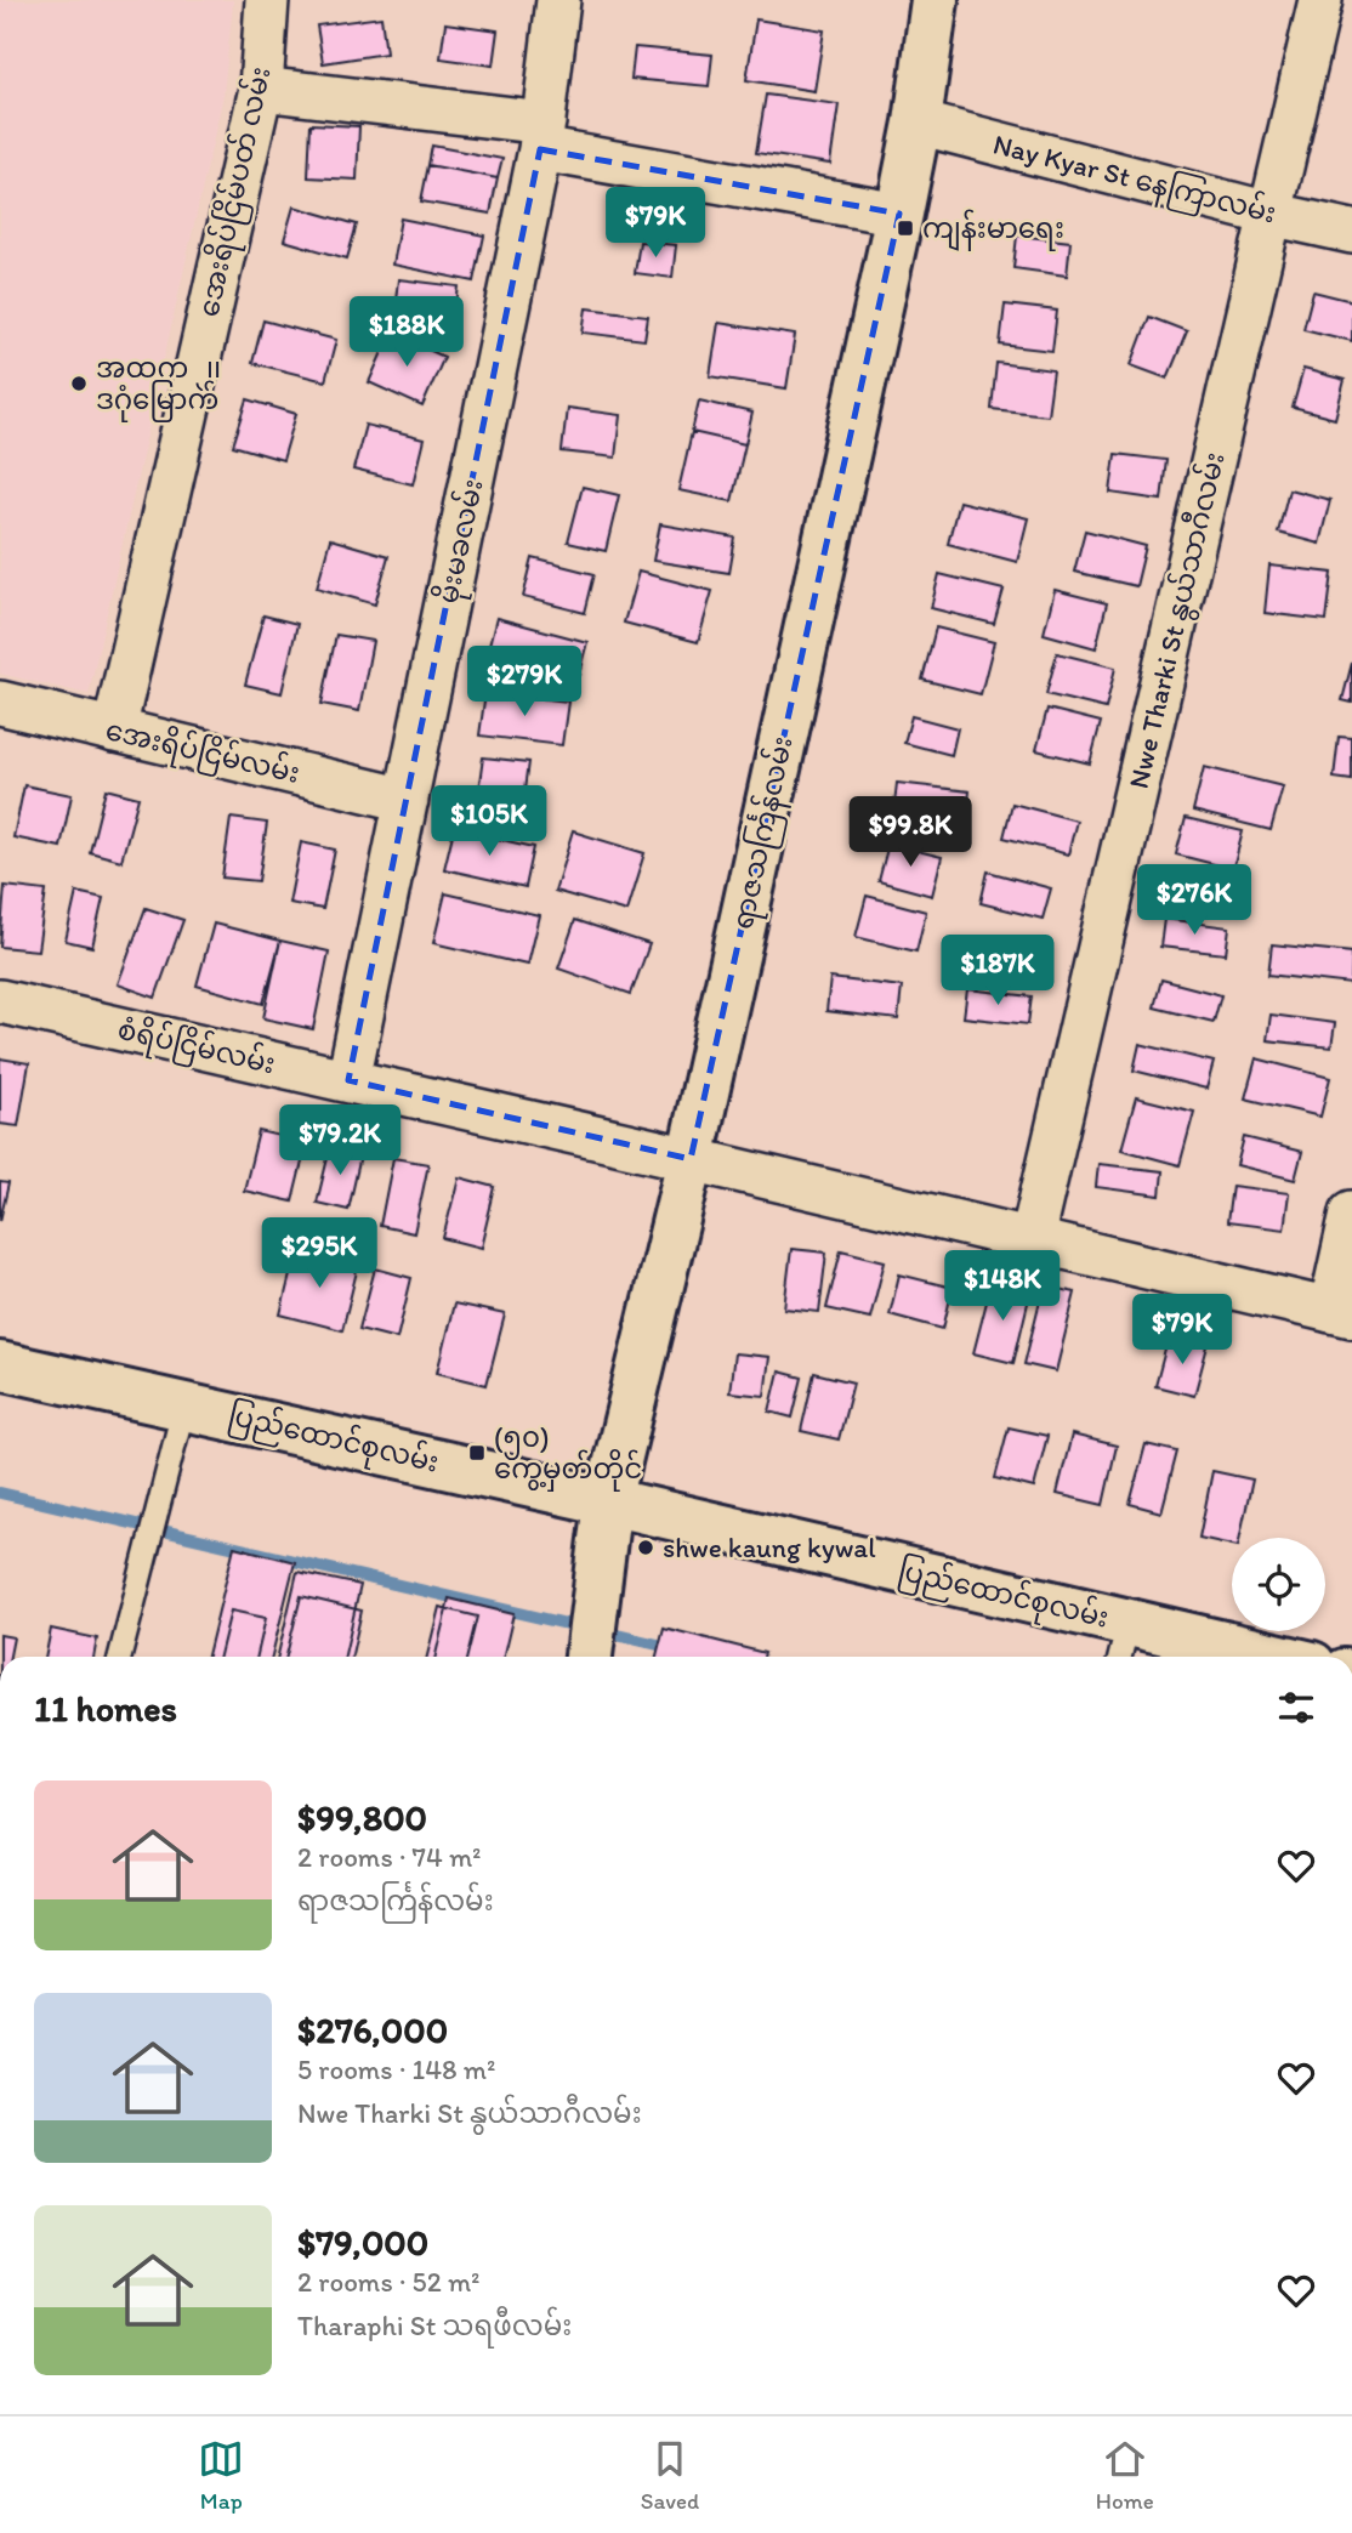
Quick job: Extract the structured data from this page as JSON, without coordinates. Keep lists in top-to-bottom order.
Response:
{
  "streets": {
    "main road": ["ရာဇသင်္ကြန်လမ်း", "ပြည်ထောင်စုလမ်း"],
    "street": [
      "Nay Kyar St နေကြာလမ်း",
      "အေးရိပ်ငြိမ်ပတ် လမ်း",
      "မိုးမခလမ်း",
      "Nwe Tharki St နွယ်သာဂီလမ်း",
      "အေးရိပ်ငြိမ်လမ်း",
      "စံရိပ်ငြိမ်လမ်း"
    ]
  },
  "crossings": [
    ["Nay Kyar St နေကြာလမ်း", "Nwe Tharki St နွယ်သာဂီလမ်း"],
    ["Nay Kyar St နေကြာလမ်း", "ရာဇသင်္ကြန်လမ်း"],
    ["အေးရိပ်ငြိမ်ပတ် လမ်း", "အေးရိပ်ငြိမ်လမ်း"],
    ["မိုးမခလမ်း", "အေးရိပ်ငြိမ်လမ်း"],
    ["မိုးမခလမ်း", "စံရိပ်ငြိမ်လမ်း"],
    ["Nwe Tharki St နွယ်သာဂီလမ်း", "စံရိပ်ငြိမ်လမ်း"],
    ["ရာဇသင်္ကြန်လမ်း", "စံရိပ်ငြိမ်လမ်း"],
    ["ရာဇသင်္ကြန်လမ်း", "ပြည်ထောင်စုလမ်း"]
  ],
  "places": {
    "transit": ["ကျန်းမာရေး", "(၅၀) ကွေ့မှတ်တိုင်"],
    "other": ["အထက ၂၊ ဒဂုံမြောက်", "shwe kaung kywal"]
  },
  "page": {
    "price": [
      "$79K",
      "$188K",
      "$279K",
      "$105K",
      "$99.8K",
      "$276K",
      "$187K",
      "$79.2K",
      "$295K",
      "$148K",
      "$79K"
    ],
    "heading": "11 homes",
    "list": [
      {
        "name": "$99,800",
        "note": "2 rooms · 74 m² · ရာဇသင်္ကြန်လမ်း"
      },
      {
        "name": "$276,000",
        "note": "5 rooms · 148 m² · Nwe Tharki St နွယ်သာဂီလမ်း"
      },
      {
        "name": "$79,000",
        "note": "2 rooms · 52 m² · Tharaphi St သရဖီလမ်း"
      }
    ],
    "tabs": ["Map", "Saved", "Home"]
  }
}
